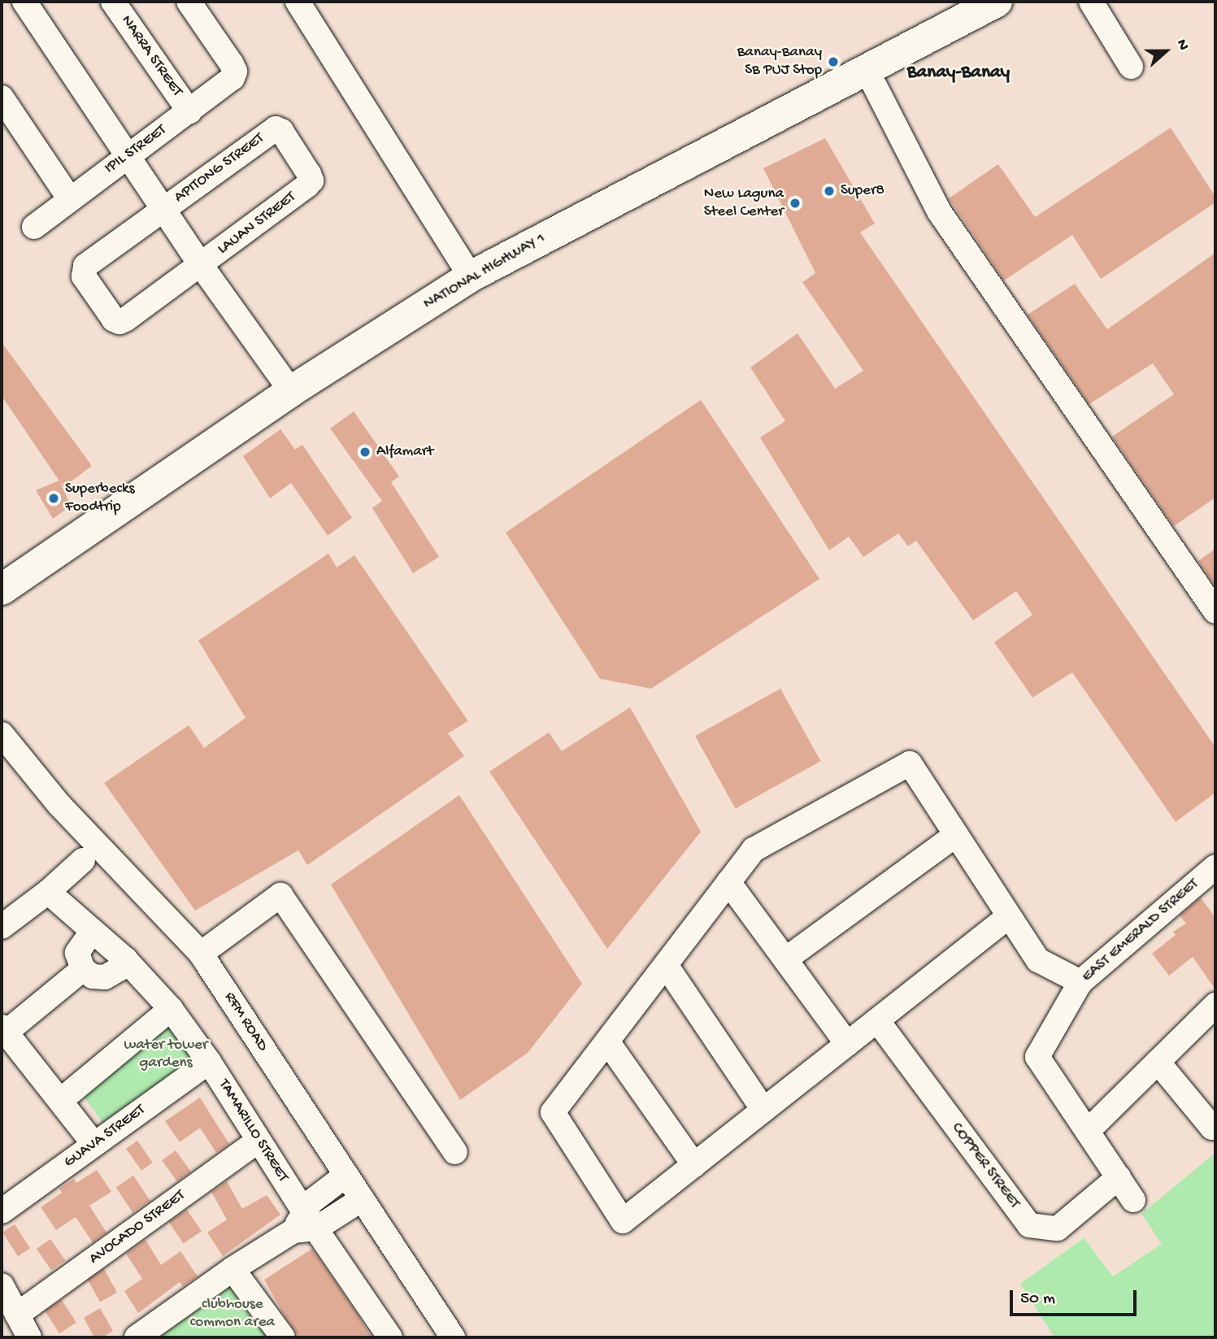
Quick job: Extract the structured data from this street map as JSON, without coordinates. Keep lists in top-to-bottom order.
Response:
{
  "streets": {
    "highway": ["NATIONAL HIGHWAY 1"],
    "street": [
      "NARRA STREET",
      "IPIL STREET",
      "APITONG STREET",
      "LAUAN STREET",
      "EAST EMERALD STREET",
      "RFM ROAD",
      "TAMARILLO STREET",
      "GUAVA STREET",
      "COPPER STREET",
      "AVOCADO STREET"
    ]
  },
  "crossings": [
    ["NARRA STREET", "IPIL STREET"],
    ["APITONG STREET", "LAUAN STREET"],
    ["EAST EMERALD STREET", "COPPER STREET"],
    ["TAMARILLO STREET", "GUAVA STREET"],
    ["TAMARILLO STREET", "AVOCADO STREET"]
  ],
  "districts": ["Banay-Banay"],
  "parks": ["water tower gardens", "clubhouse common area"],
  "places": [
    "Banay-Banay SB PUJ Stop",
    "Super8",
    "New Laguna Steel Center",
    "Alfamart",
    "Superbecks Foodtrip"
  ],
  "scale_bar": "50 m",
  "north": "right"
}
